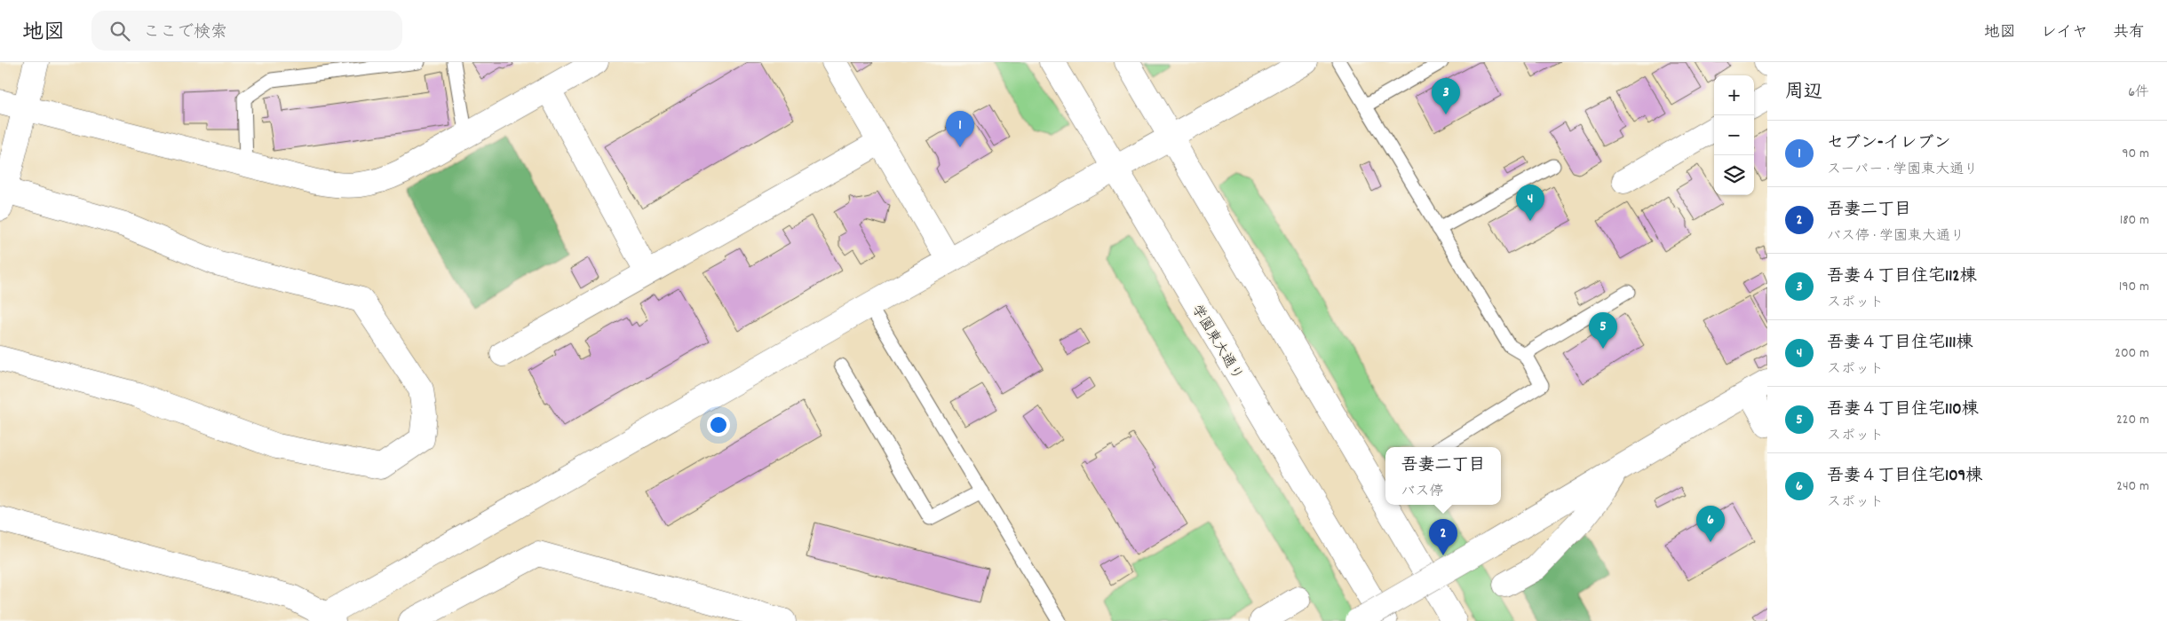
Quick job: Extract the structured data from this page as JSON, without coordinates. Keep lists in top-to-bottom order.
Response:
{
  "streets": {
    "street": ["学園東大通り"]
  },
  "page": {
    "header": "地図",
    "search": "ここで検索",
    "nav": ["地図", "レイヤ", "共有"],
    "heading": ["周辺", "6件"],
    "map_buttons": ["+", "−"],
    "pins": [
      "3",
      "1",
      "4",
      "5",
      "6",
      "2"
    ],
    "list": [
      {
        "mark": "1",
        "name": "セブン-イレブン",
        "note": "スーパー · 学園東大通り",
        "value": "90 m"
      },
      {
        "mark": "2",
        "name": "吾妻二丁目",
        "note": "バス停 · 学園東大通り",
        "value": "180 m"
      },
      {
        "mark": "3",
        "name": "吾妻４丁目住宅112棟",
        "note": "スポット",
        "value": "190 m"
      },
      {
        "mark": "4",
        "name": "吾妻４丁目住宅111棟",
        "note": "スポット",
        "value": "200 m"
      },
      {
        "mark": "5",
        "name": "吾妻４丁目住宅110棟",
        "note": "スポット",
        "value": "220 m"
      },
      {
        "mark": "6",
        "name": "吾妻４丁目住宅109棟",
        "note": "スポット",
        "value": "240 m"
      }
    ],
    "popup": ["吾妻二丁目", "バス停"]
  }
}
